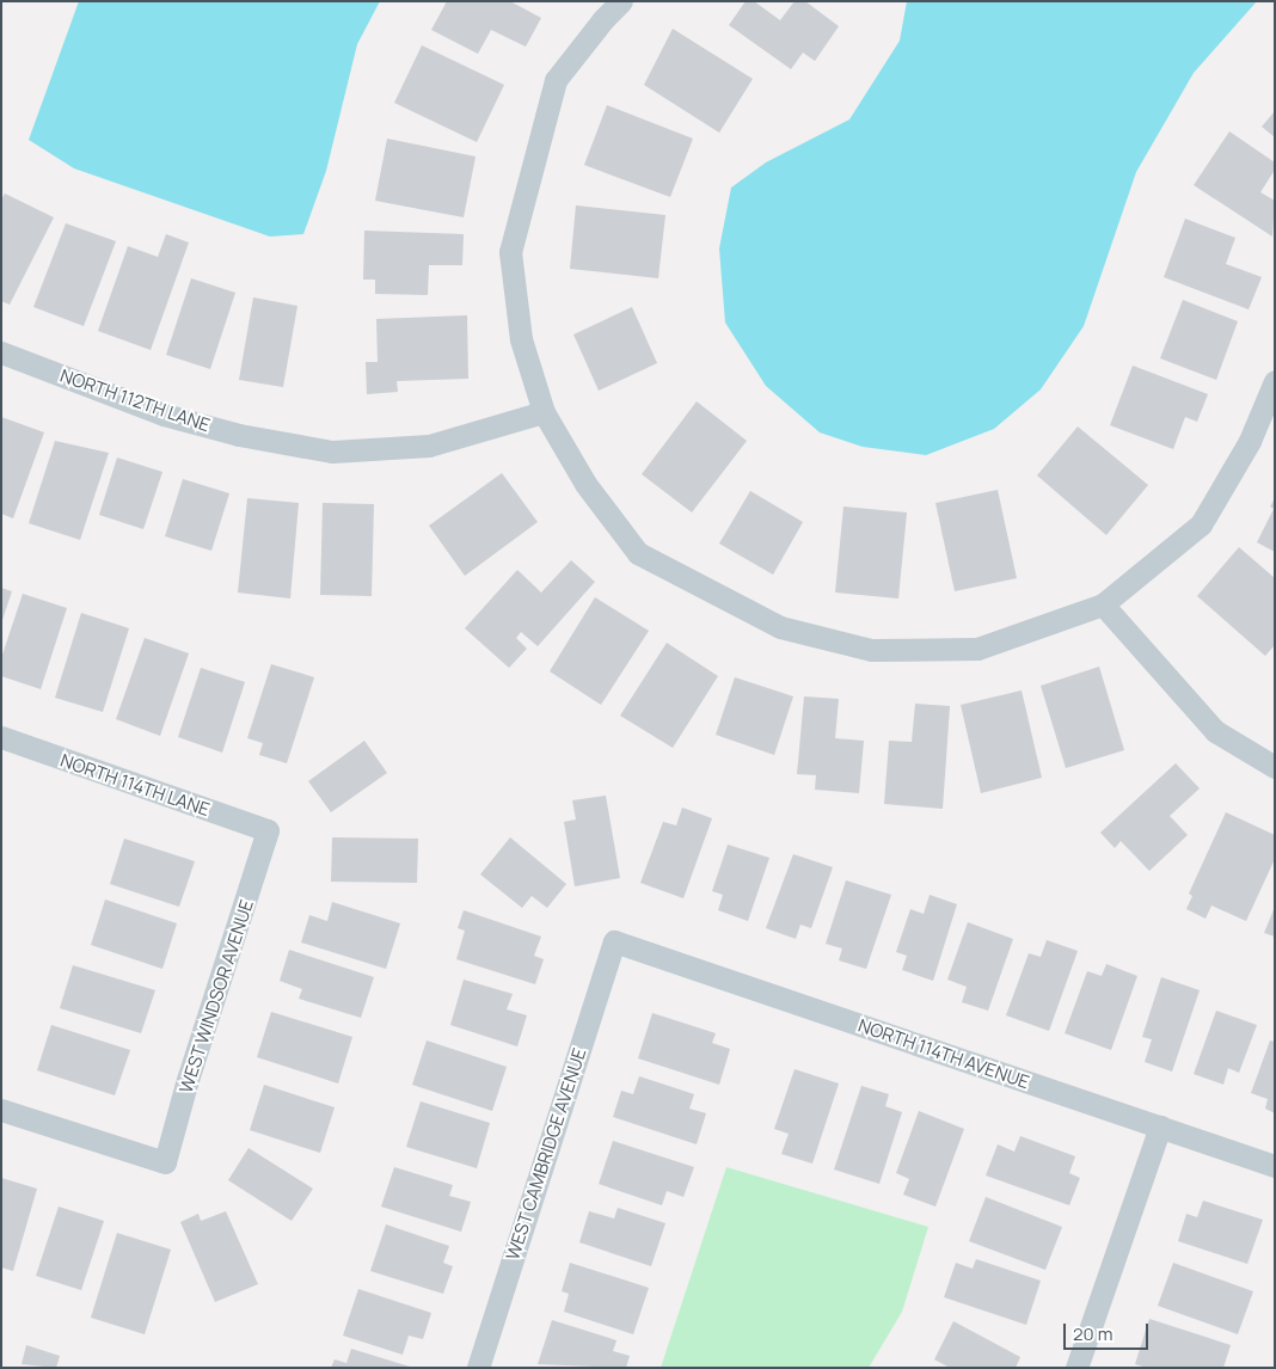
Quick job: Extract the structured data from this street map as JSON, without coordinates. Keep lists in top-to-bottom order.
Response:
{
  "streets": {
    "street": [
      "NORTH 112TH LANE",
      "NORTH 114TH LANE",
      "WEST WINDSOR AVENUE",
      "NORTH 114TH AVENUE",
      "WEST CAMBRIDGE AVENUE"
    ]
  },
  "crossings": [
    ["NORTH 114TH LANE", "WEST WINDSOR AVENUE"],
    ["NORTH 114TH AVENUE", "WEST CAMBRIDGE AVENUE"]
  ],
  "scale_bar": "20 m"
}
